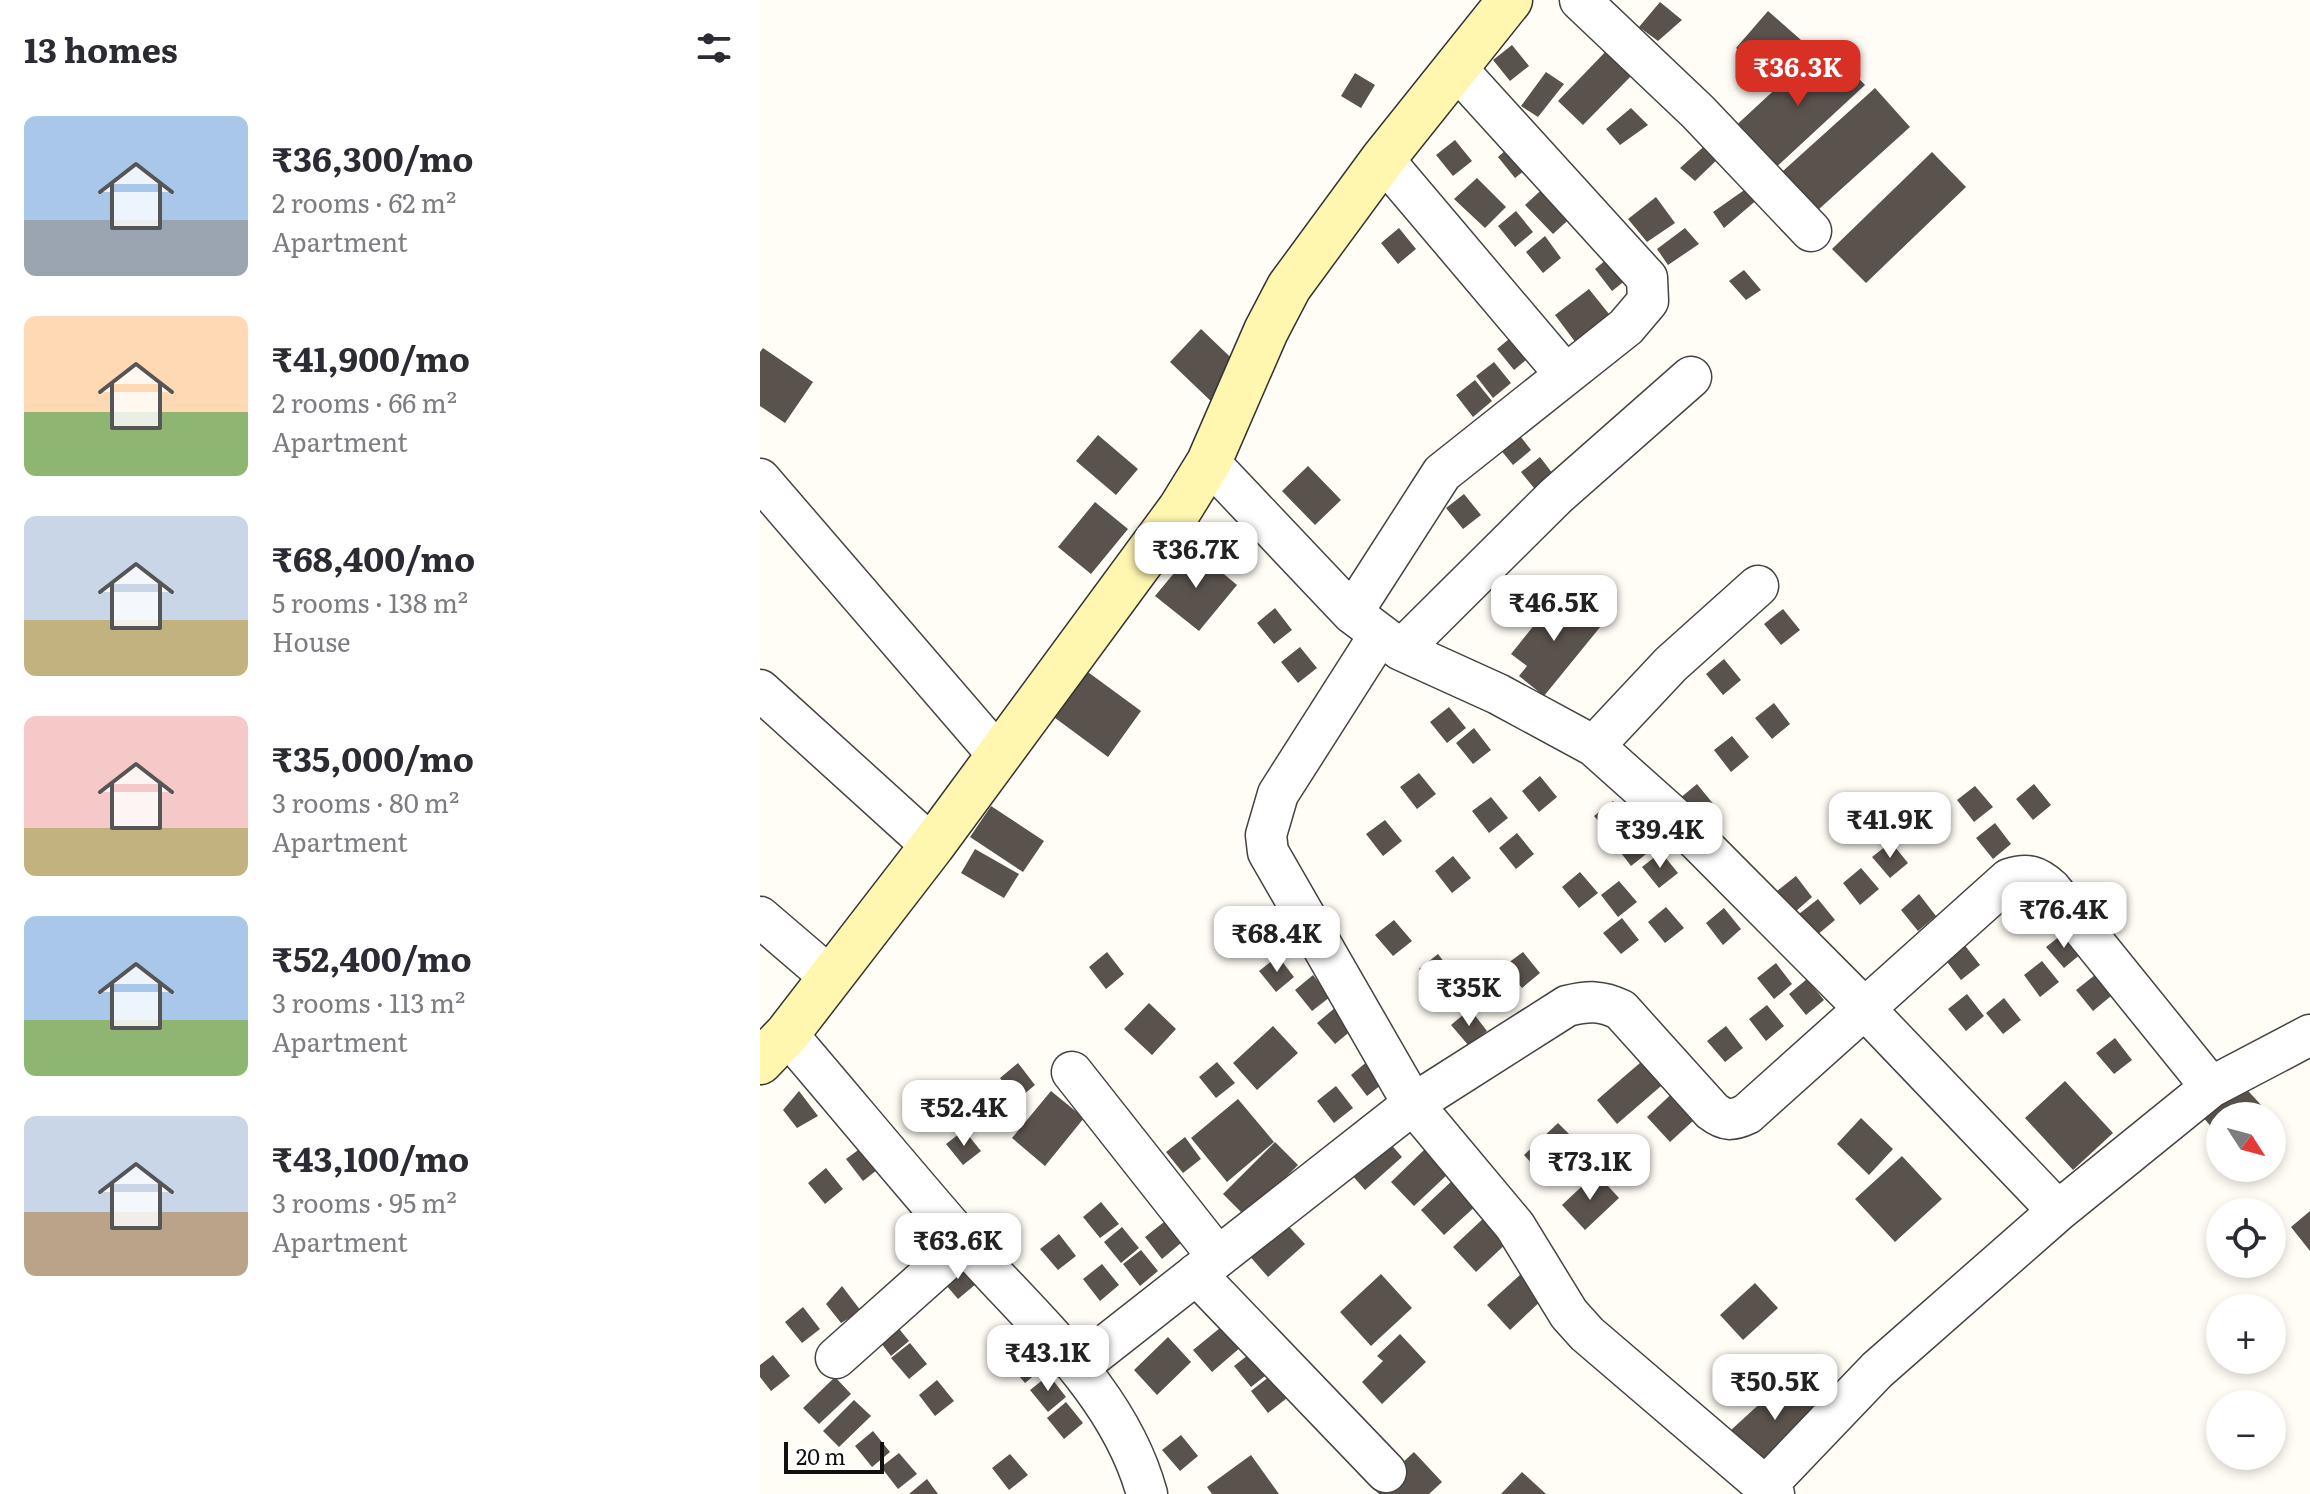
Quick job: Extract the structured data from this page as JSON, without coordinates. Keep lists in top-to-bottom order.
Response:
{
  "scale_bar": "20 m",
  "north": "bottom right",
  "page": {
    "heading": "13 homes",
    "price": [
      "₹36.3K",
      "₹36.7K",
      "₹46.5K",
      "₹41.9K",
      "₹39.4K",
      "₹76.4K",
      "₹68.4K",
      "₹35K",
      "₹52.4K",
      "₹73.1K",
      "₹63.6K",
      "₹43.1K",
      "₹50.5K"
    ],
    "list": [
      {
        "name": "₹36,300/mo",
        "note": "2 rooms · 62 m² · Apartment"
      },
      {
        "name": "₹41,900/mo",
        "note": "2 rooms · 66 m² · Apartment"
      },
      {
        "name": "₹68,400/mo",
        "note": "5 rooms · 138 m² · House"
      },
      {
        "name": "₹35,000/mo",
        "note": "3 rooms · 80 m² · Apartment"
      },
      {
        "name": "₹52,400/mo",
        "note": "3 rooms · 113 m² · Apartment"
      },
      {
        "name": "₹43,100/mo",
        "note": "3 rooms · 95 m² · Apartment"
      }
    ],
    "map_buttons": ["+", "−"],
    "scale": "20 m"
  }
}
